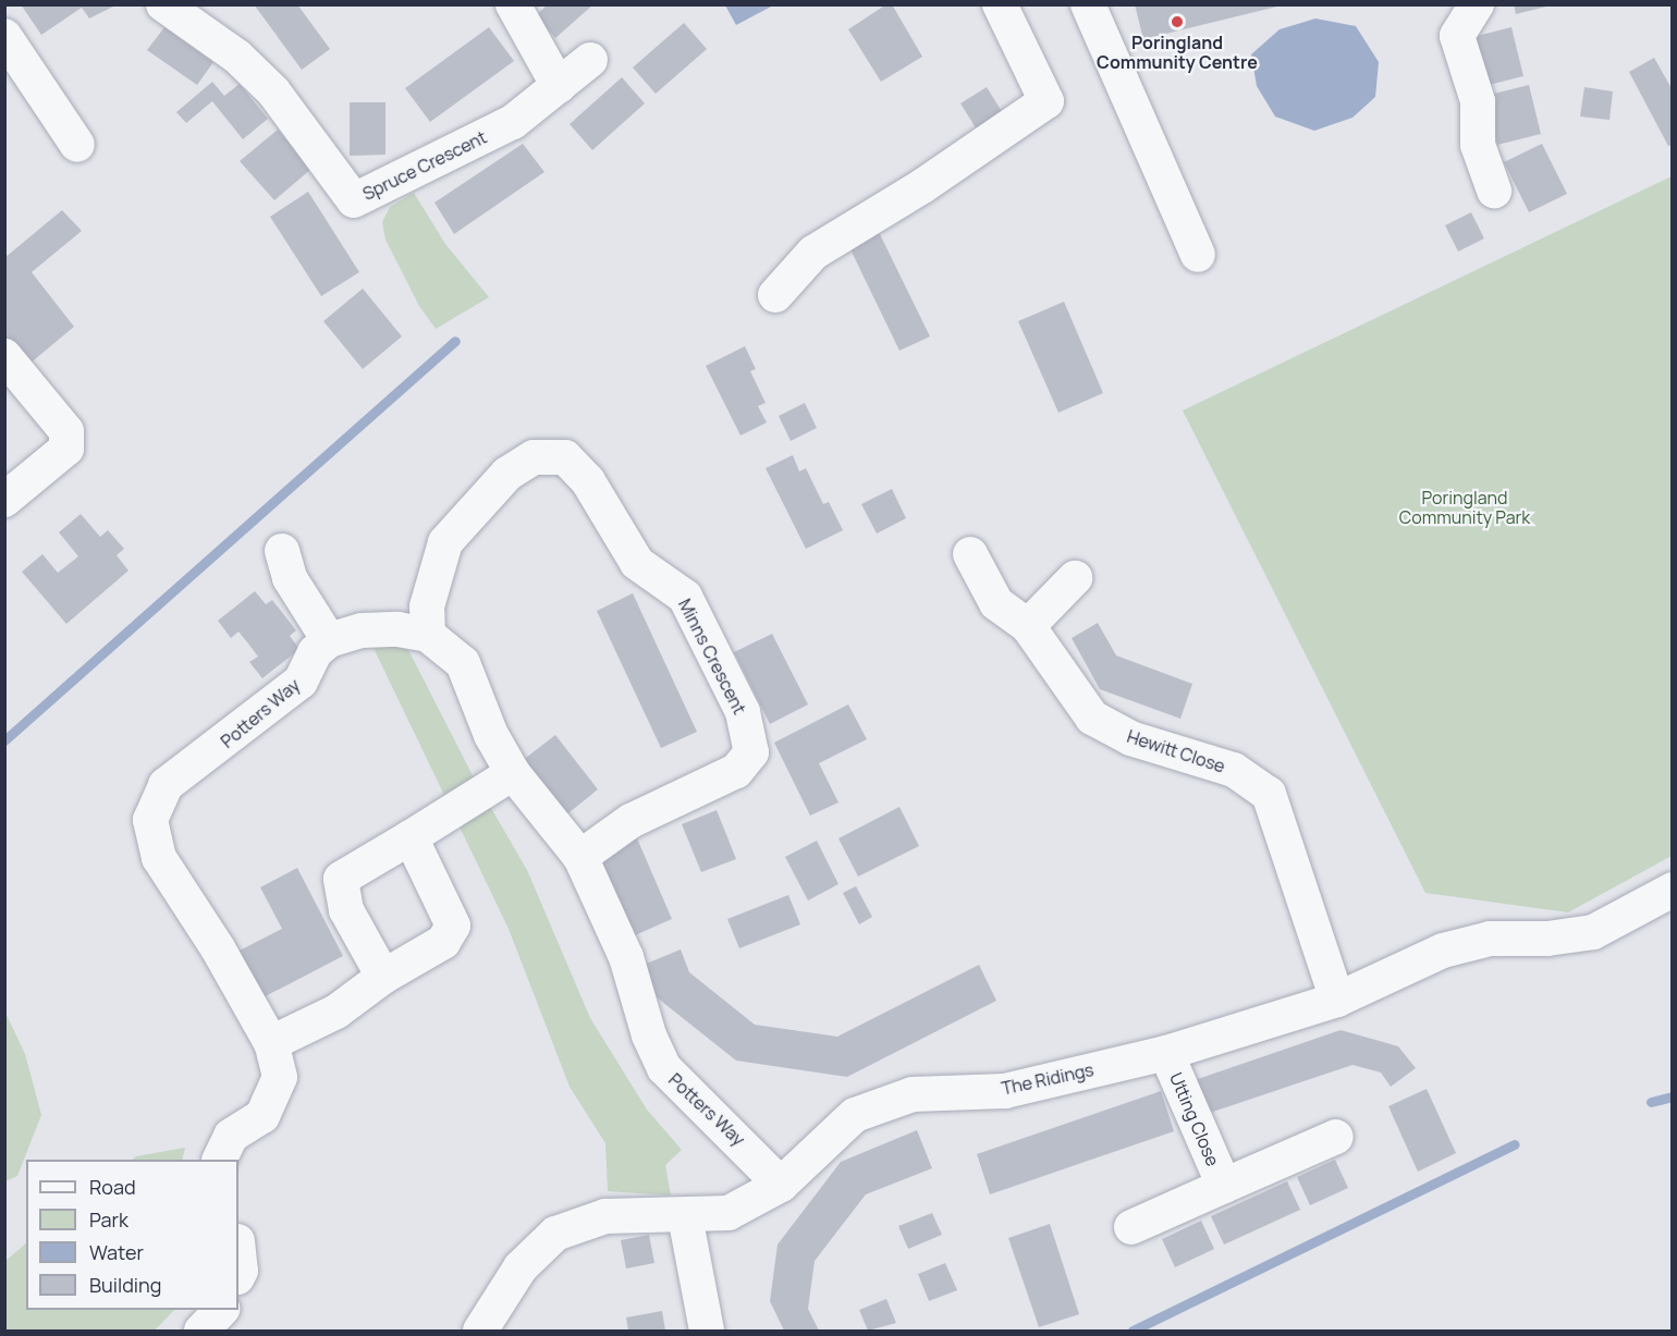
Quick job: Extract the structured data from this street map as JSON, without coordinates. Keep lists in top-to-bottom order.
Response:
{
  "streets": {
    "street": [
      "Spruce Crescent",
      "Minns Crescent",
      "Potters Way",
      "Hewitt Close",
      "The Ridings",
      "Utting Close"
    ]
  },
  "crossings": [
    ["Minns Crescent", "Potters Way"],
    ["Potters Way", "The Ridings"],
    ["Hewitt Close", "The Ridings"],
    ["The Ridings", "Utting Close"]
  ],
  "parks": ["Poringland Community Park"],
  "places": ["Poringland Community Centre"],
  "legend": [
    "Road",
    "Park",
    "Water",
    "Building"
  ]
}
